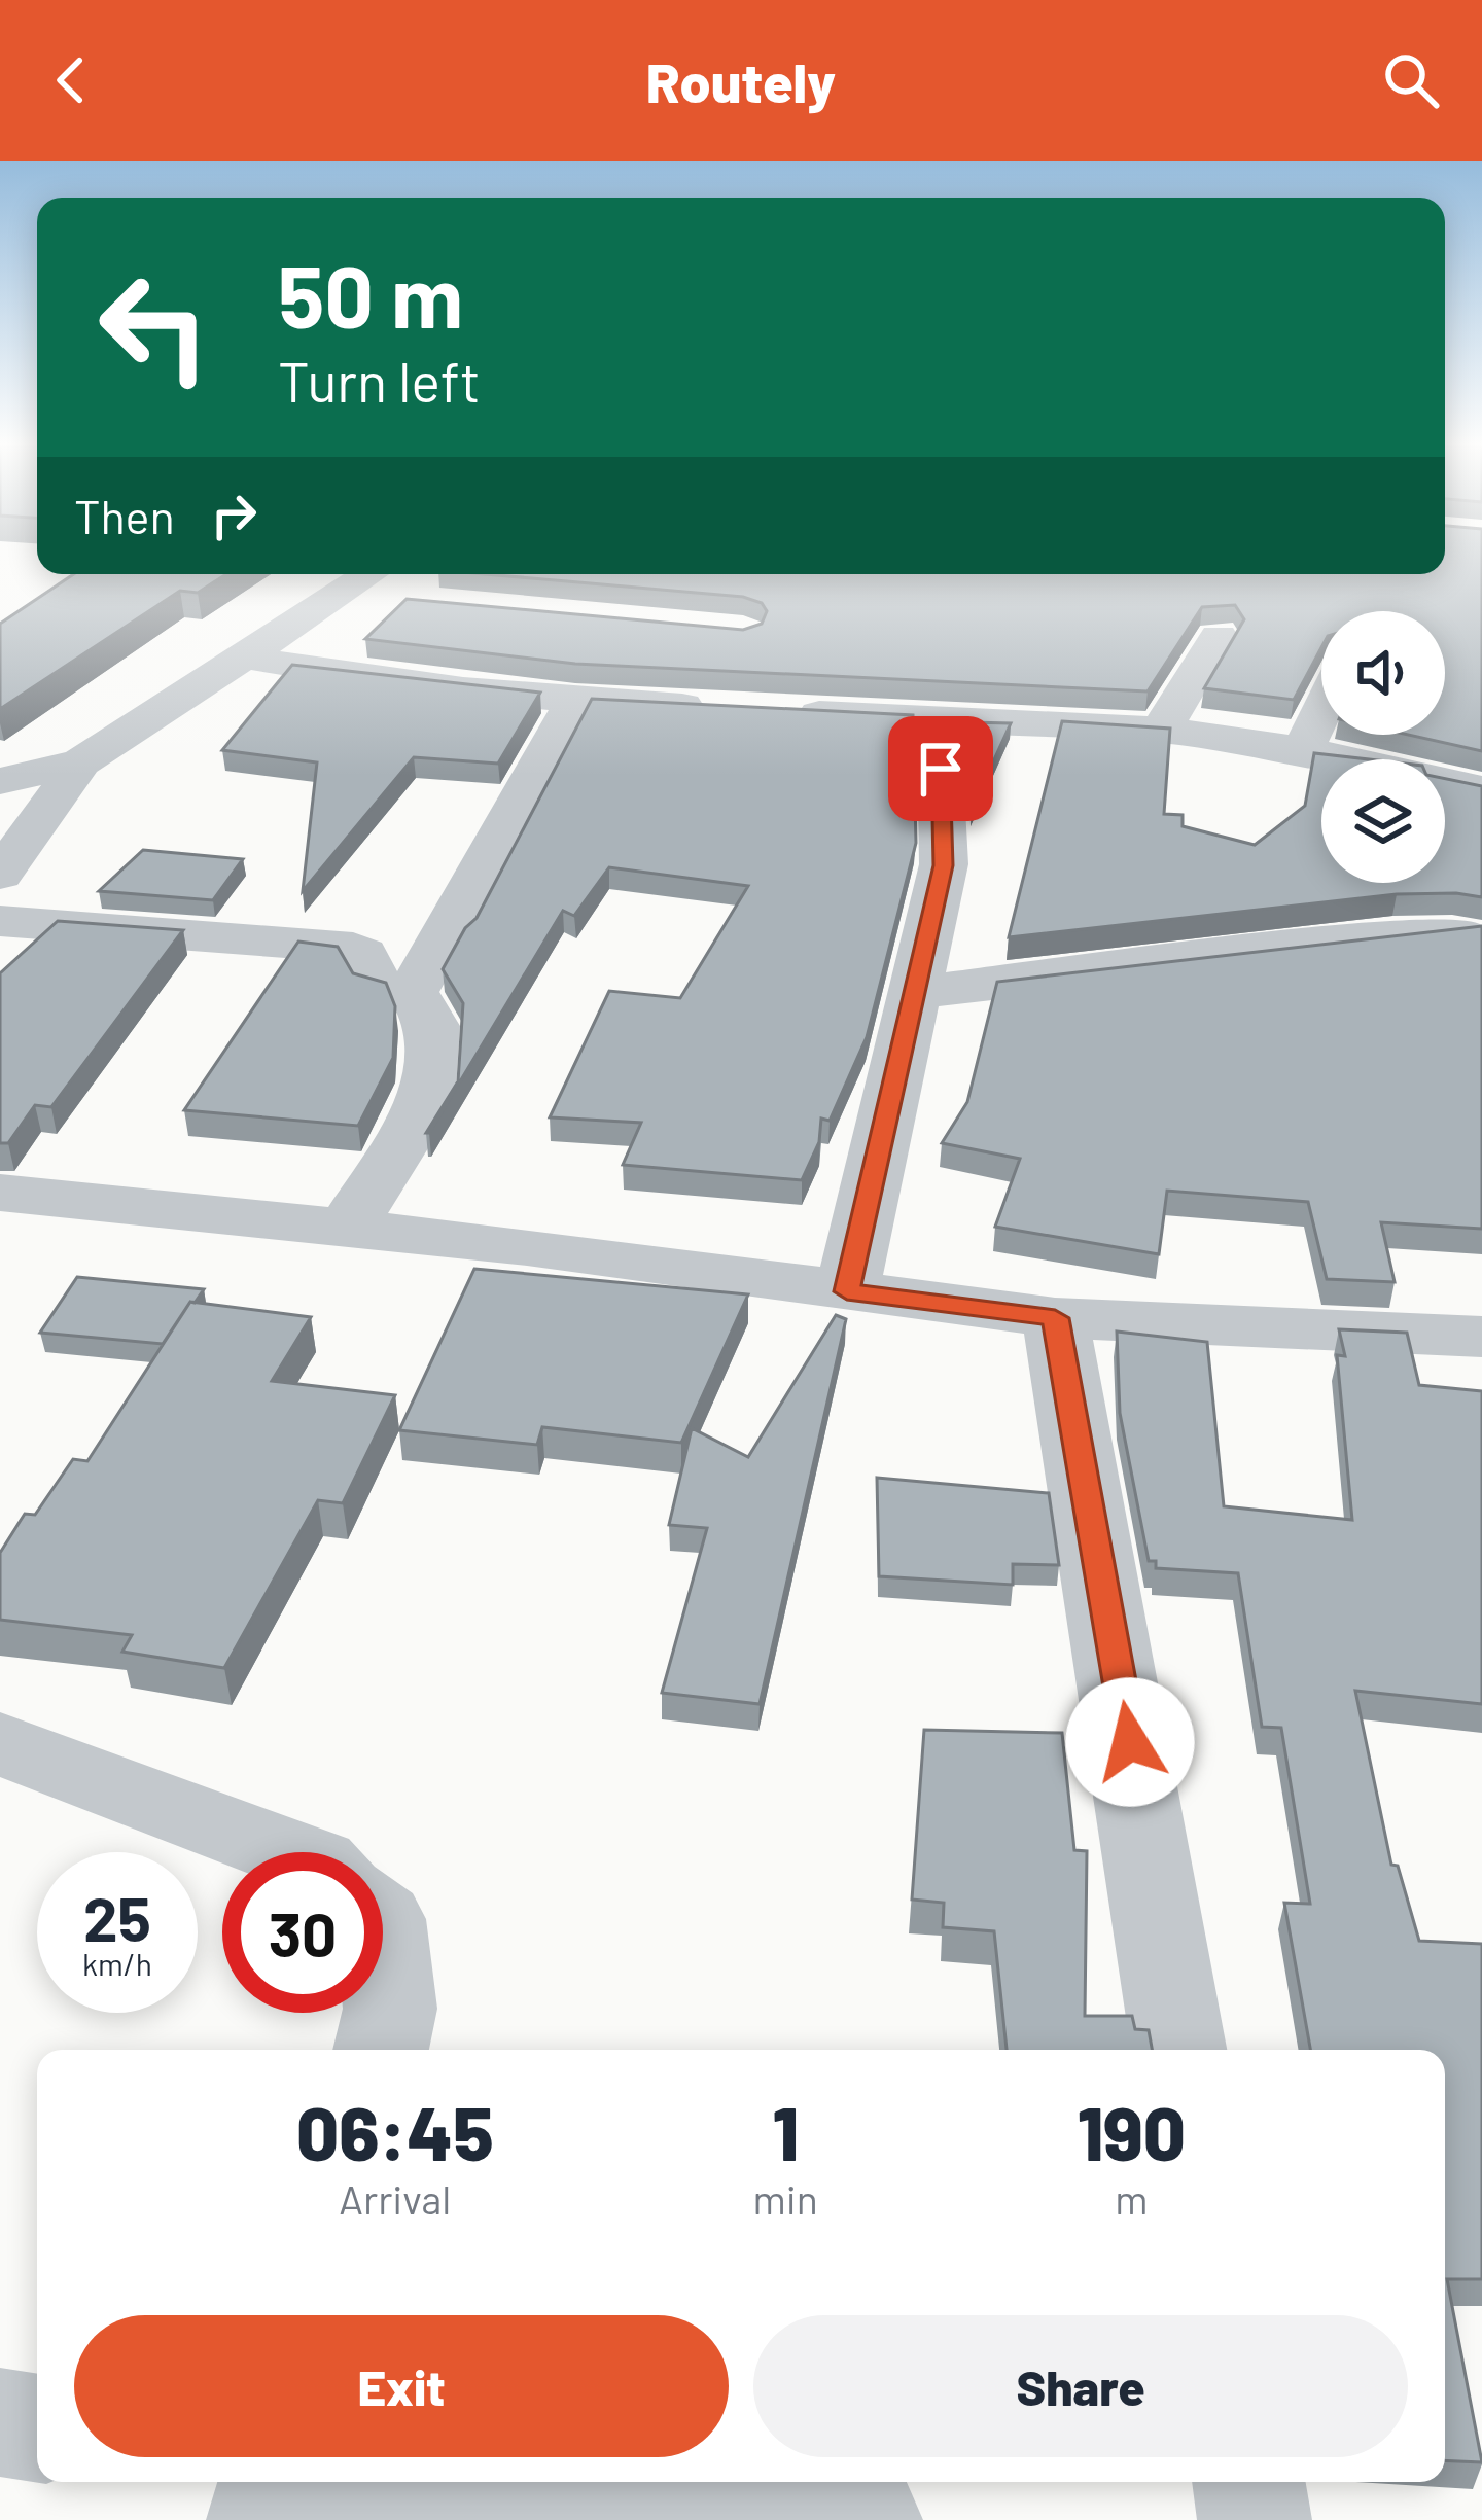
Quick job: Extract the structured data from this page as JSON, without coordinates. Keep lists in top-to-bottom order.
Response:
{
  "page": {
    "header": "Routely",
    "turn": ["50 m", "Turn left"],
    "then": "Then",
    "speed": "25 km/h",
    "limit": "30",
    "eta": [
      "06:45",
      "Arrival",
      "1",
      "min",
      "190",
      "m"
    ],
    "buttons": ["Exit", "Share"]
  }
}
